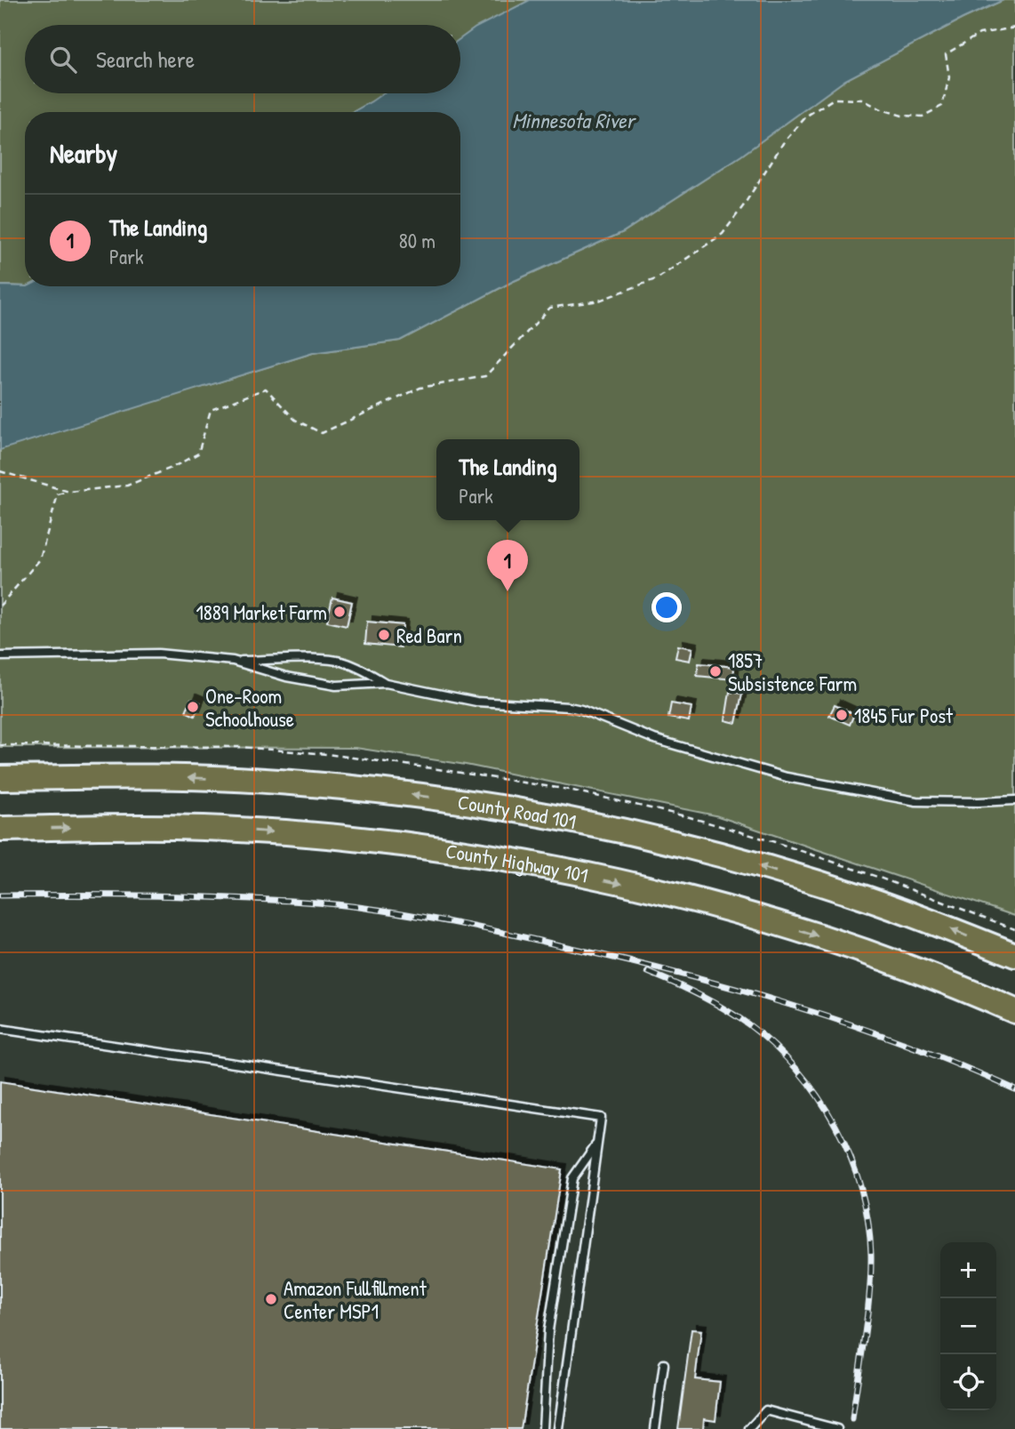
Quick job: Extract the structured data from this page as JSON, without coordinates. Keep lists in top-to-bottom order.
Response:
{
  "streets": {
    "main road": ["County Road 101", "County Highway 101"]
  },
  "one_way": ["County Road 101", "County Highway 101"],
  "water": ["Minnesota River"],
  "places": [
    "1889 Market Farm",
    "Red Barn",
    "1857 Subsistence Farm",
    "One-Room Schoolhouse",
    "1845 Fur Post",
    "Amazon Fullfillment Center MSP1"
  ],
  "page": {
    "search": "Search here",
    "heading": "Nearby",
    "list": [
      {
        "mark": "1",
        "name": "The Landing",
        "note": "Park",
        "value": "80 m"
      }
    ],
    "popup": ["The Landing", "Park"],
    "pins": "1",
    "map_buttons": ["+", "−"]
  }
}
